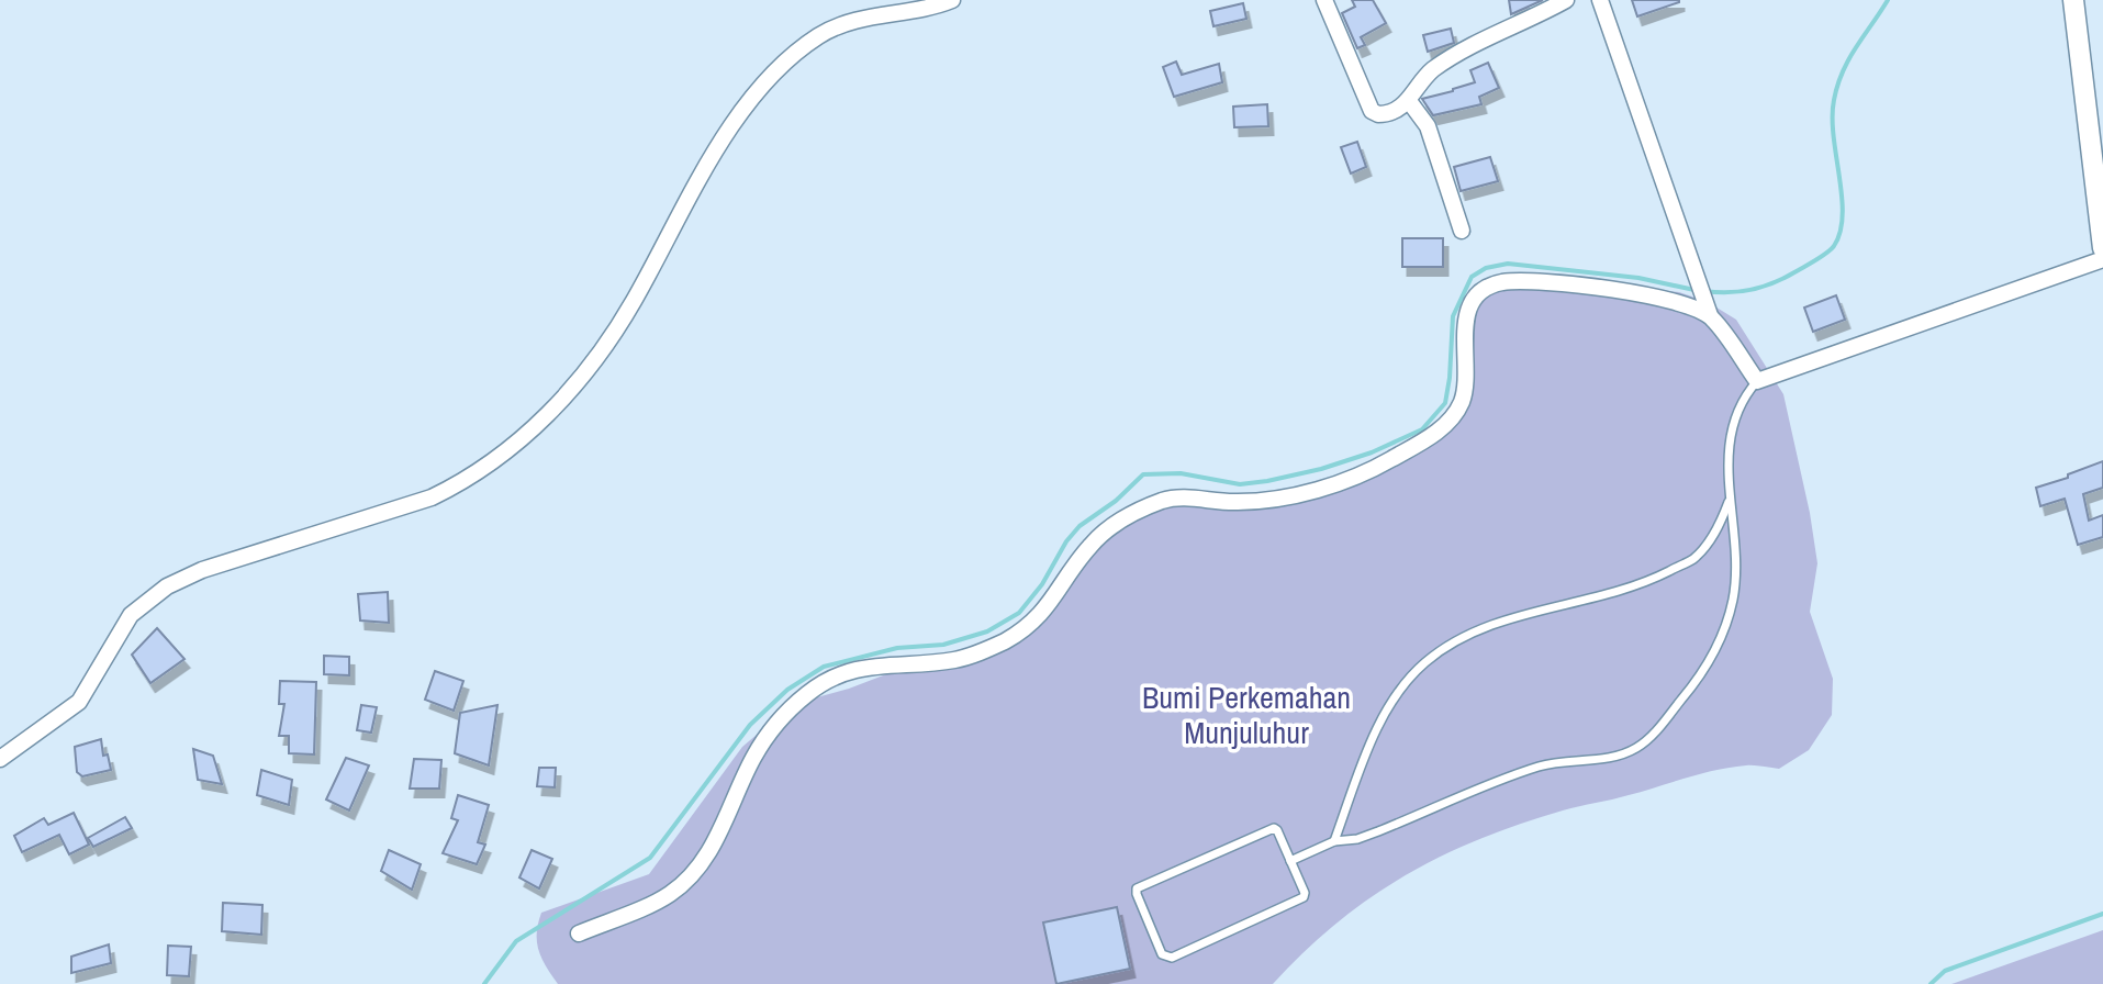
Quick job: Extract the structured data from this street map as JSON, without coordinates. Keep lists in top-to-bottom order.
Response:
{
  "parks": ["Bumi Perkemahan Munjuluhur"]
}
